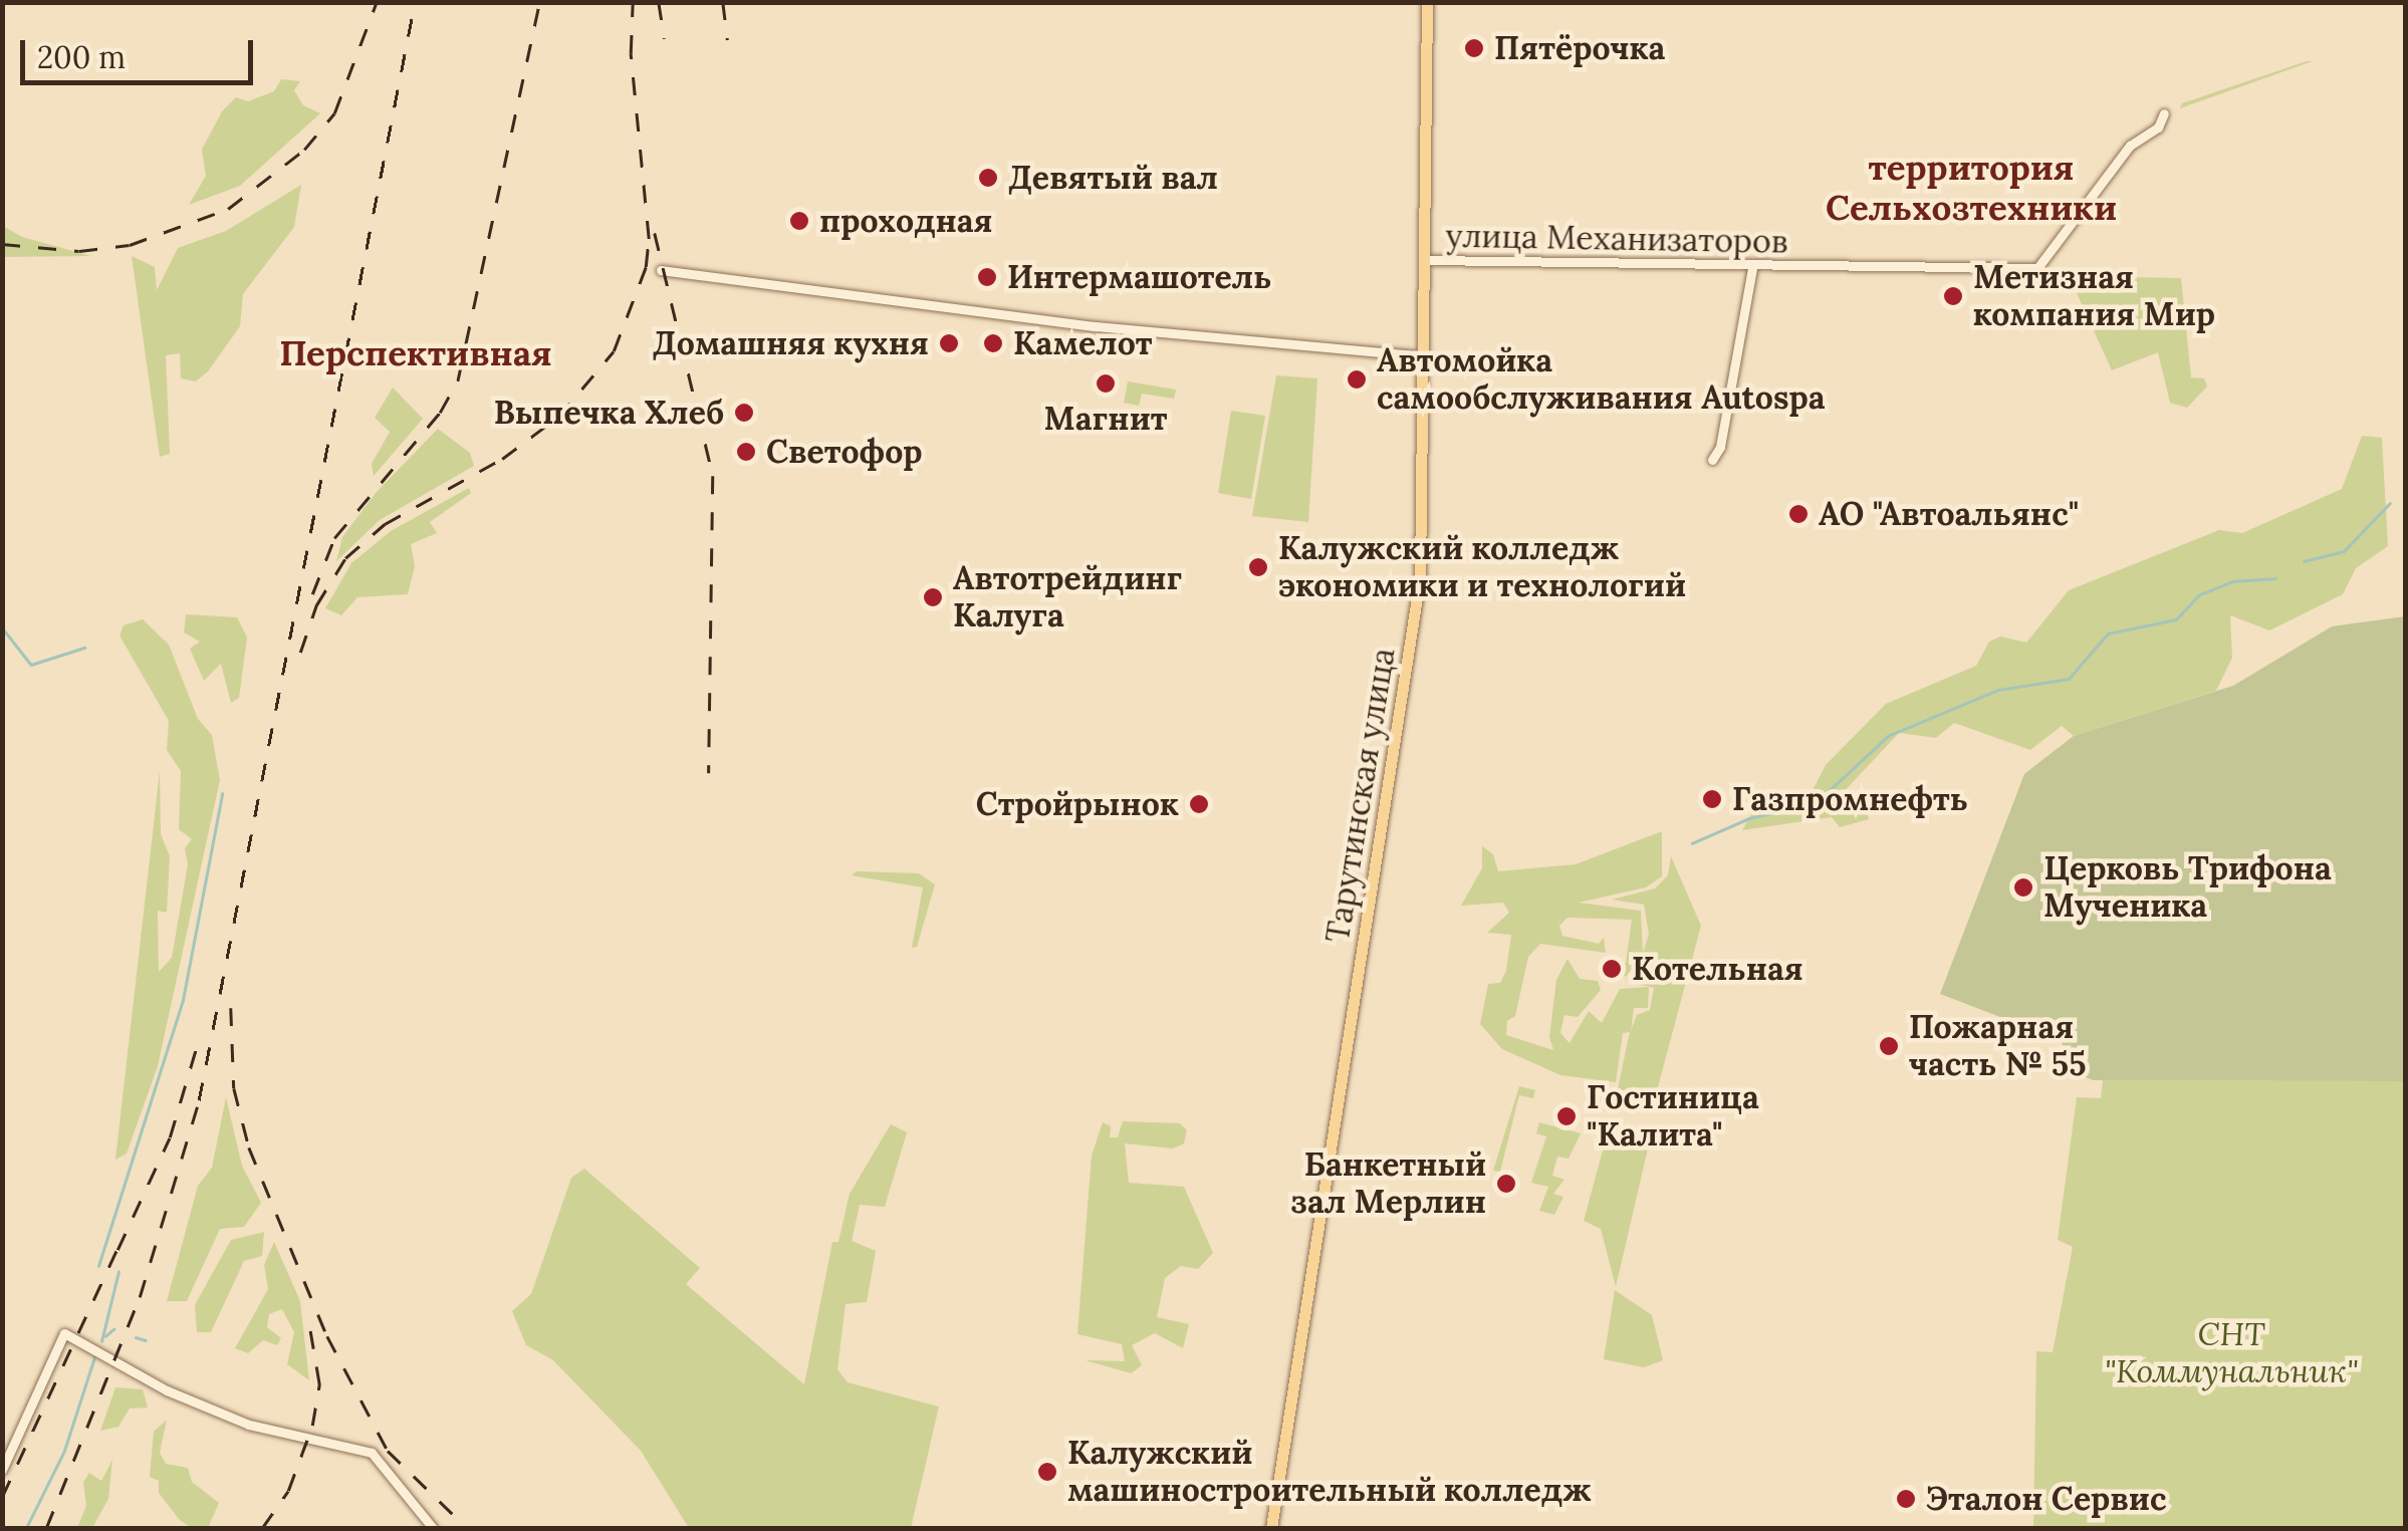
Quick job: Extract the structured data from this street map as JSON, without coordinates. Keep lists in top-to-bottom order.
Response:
{
  "streets": {
    "main road": ["Тарутинская улица"],
    "street": ["улица Механизаторов"]
  },
  "crossings": [
    ["улица Механизаторов", "Тарутинская улица"]
  ],
  "districts": ["территория Сельхозтехники", "Перспективная"],
  "parks": ["СНТ \"Коммунальник\""],
  "places": [
    "Пятёрочка",
    "Девятый вал",
    "проходная",
    "Интермашотель",
    "Метизная компания Мир",
    "Домашняя кухня",
    "Камелот",
    "Автомойка самообслуживания Autospa",
    "Магнит",
    "Выпечка Хлеб",
    "Светофор",
    "АО \"Автоальянс\"",
    "Калужский колледж экономики и технологий",
    "Автотрейдинг Калуга",
    "Газпромнефть",
    "Стройрынок",
    "Церковь Трифона Мученика",
    "Котельная",
    "Пожарная часть № 55",
    "Гостиница \"Калита\"",
    "Банкетный зал Мерлин",
    "Калужский машиностроительный колледж",
    "Эталон Сервис"
  ],
  "scale_bar": "200 m"
}
